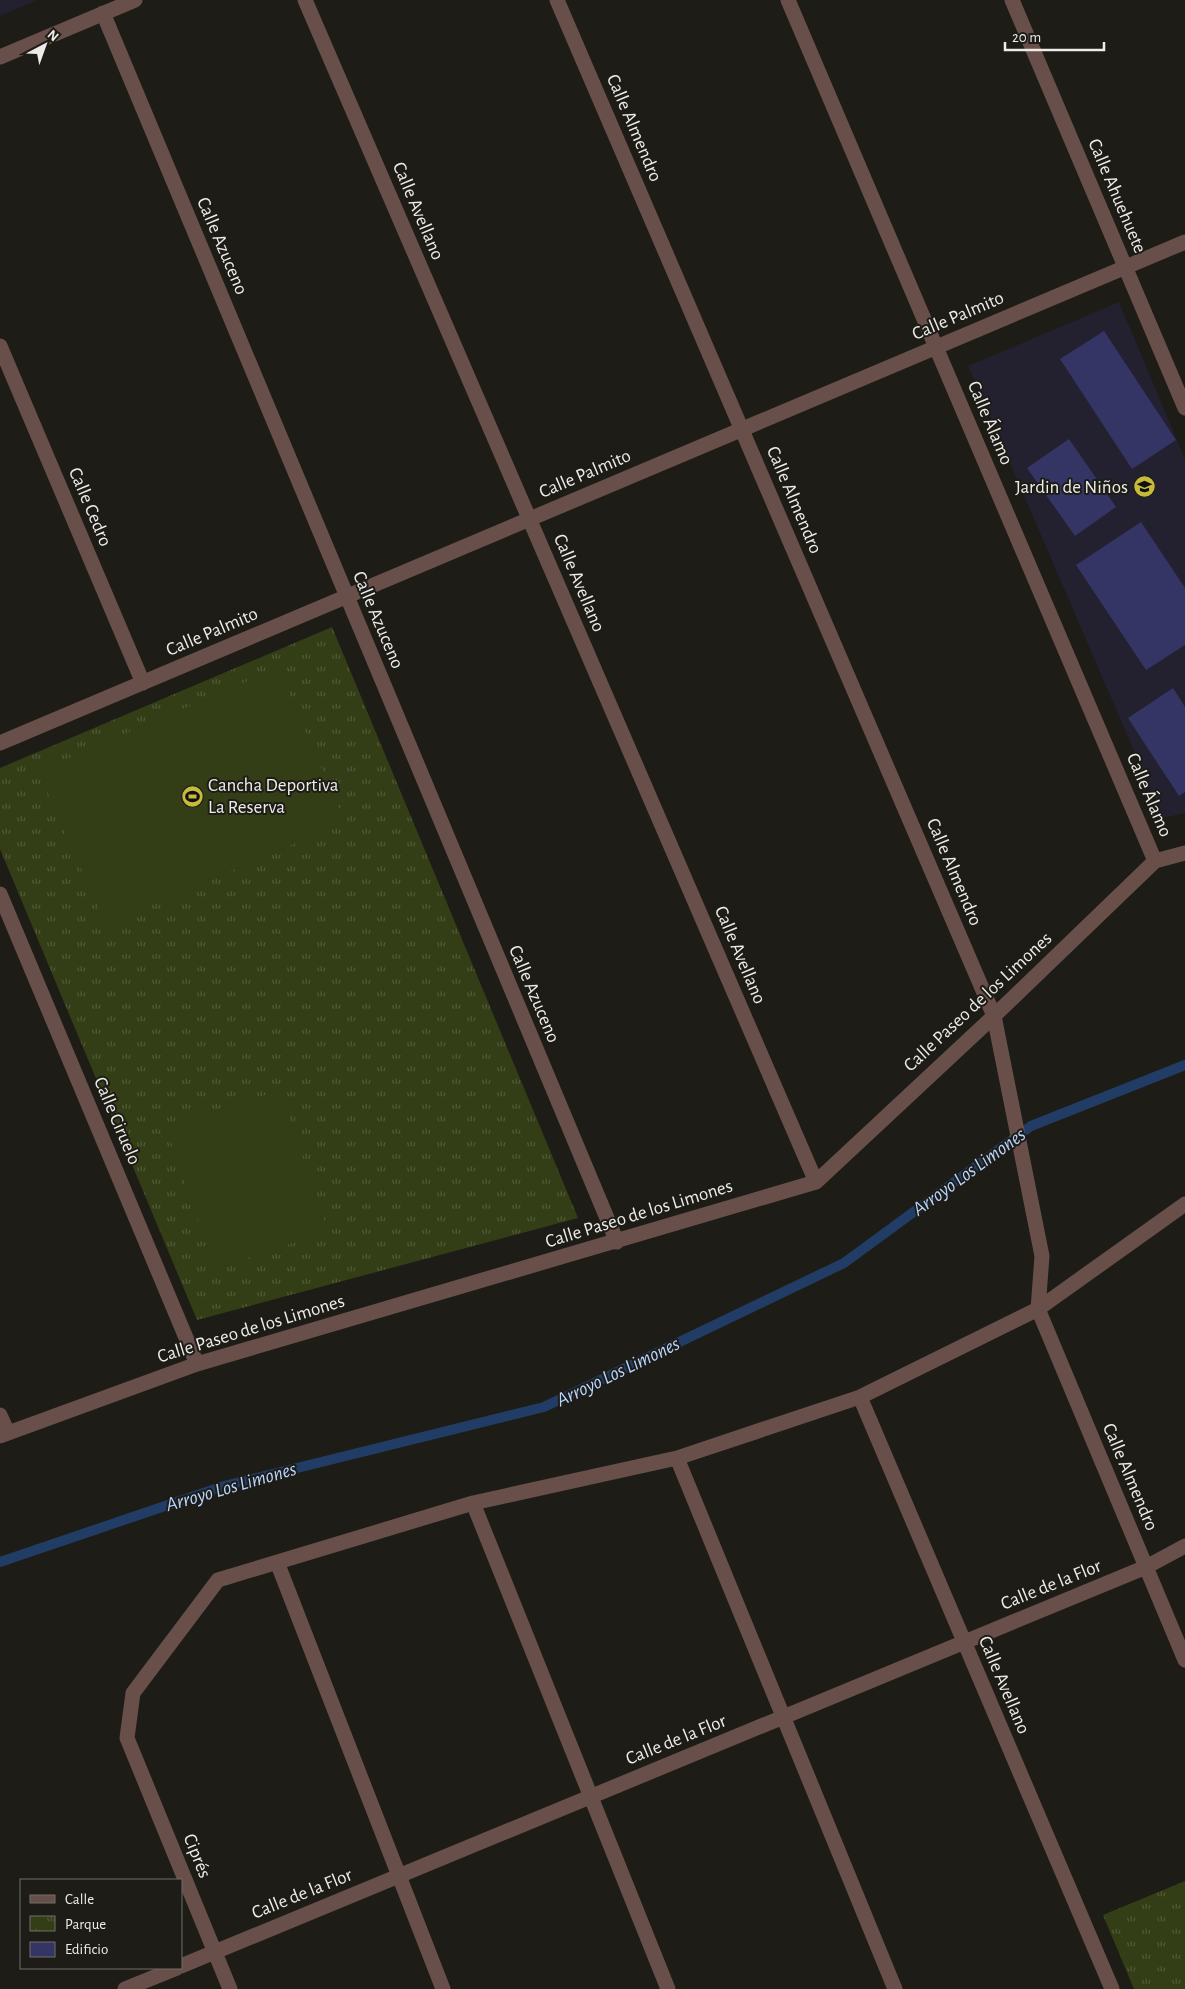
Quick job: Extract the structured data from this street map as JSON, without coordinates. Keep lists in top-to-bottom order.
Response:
{
  "streets": {
    "street": [
      "Calle Almendro",
      "Calle Ahuehuete",
      "Calle Avellano",
      "Calle Azuceno",
      "Calle Palmito",
      "Calle Álamo",
      "Calle Cedro",
      "Calle Paseo de los Limones",
      "Calle Ciruelo",
      "Calle de la Flor",
      "Ciprés"
    ]
  },
  "crossings": [
    ["Calle Almendro", "Calle Palmito"],
    ["Calle Almendro", "Calle Paseo de los Limones"],
    ["Calle Almendro", "Calle de la Flor"],
    ["Calle Ahuehuete", "Calle Palmito"],
    ["Calle Avellano", "Calle Palmito"],
    ["Calle Avellano", "Calle Paseo de los Limones"],
    ["Calle Avellano", "Calle de la Flor"],
    ["Calle Azuceno", "Calle Palmito"],
    ["Calle Azuceno", "Calle Paseo de los Limones"],
    ["Calle Palmito", "Calle Álamo"],
    ["Calle Palmito", "Calle Cedro"],
    ["Calle Álamo", "Calle Paseo de los Limones"],
    ["Calle Paseo de los Limones", "Calle Ciruelo"],
    ["Calle de la Flor", "Ciprés"]
  ],
  "water": ["Arroyo Los Limones"],
  "places": {
    "school or university": ["Jardin de Niños"],
    "sports": ["Cancha Deportiva La Reserva"]
  },
  "legend": ["Calle", "Parque", "Edificio"],
  "scale_bar": "20 m",
  "north": "top right"
}
